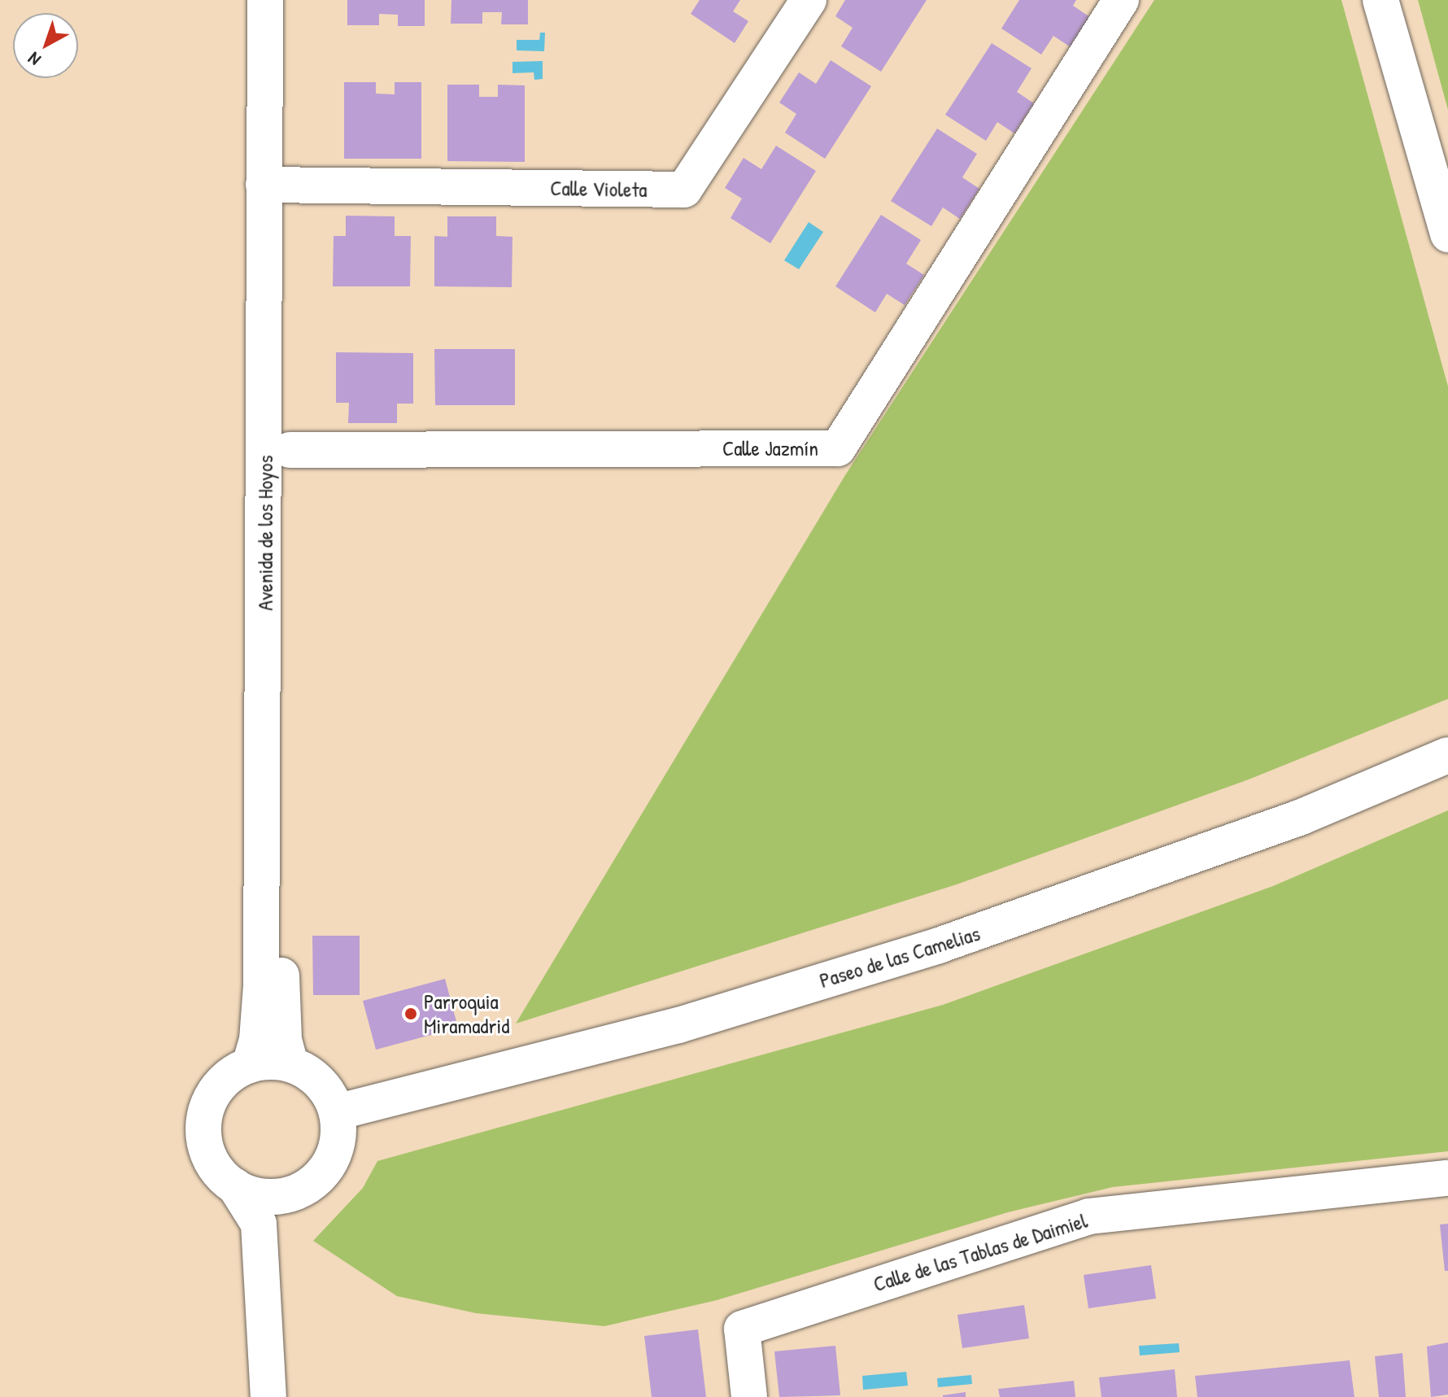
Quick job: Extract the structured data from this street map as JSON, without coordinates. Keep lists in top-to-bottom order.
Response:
{
  "streets": {
    "street": [
      "Calle Violeta",
      "Calle Jazmín",
      "Avenida de los Hoyos",
      "Paseo de las Camelias",
      "Calle de las Tablas de Daimiel"
    ]
  },
  "crossings": [
    ["Calle Violeta", "Avenida de los Hoyos"],
    ["Calle Jazmín", "Avenida de los Hoyos"],
    ["Avenida de los Hoyos", "Paseo de las Camelias"]
  ],
  "places": ["Parroquia Miramadrid"],
  "north": "bottom left"
}
